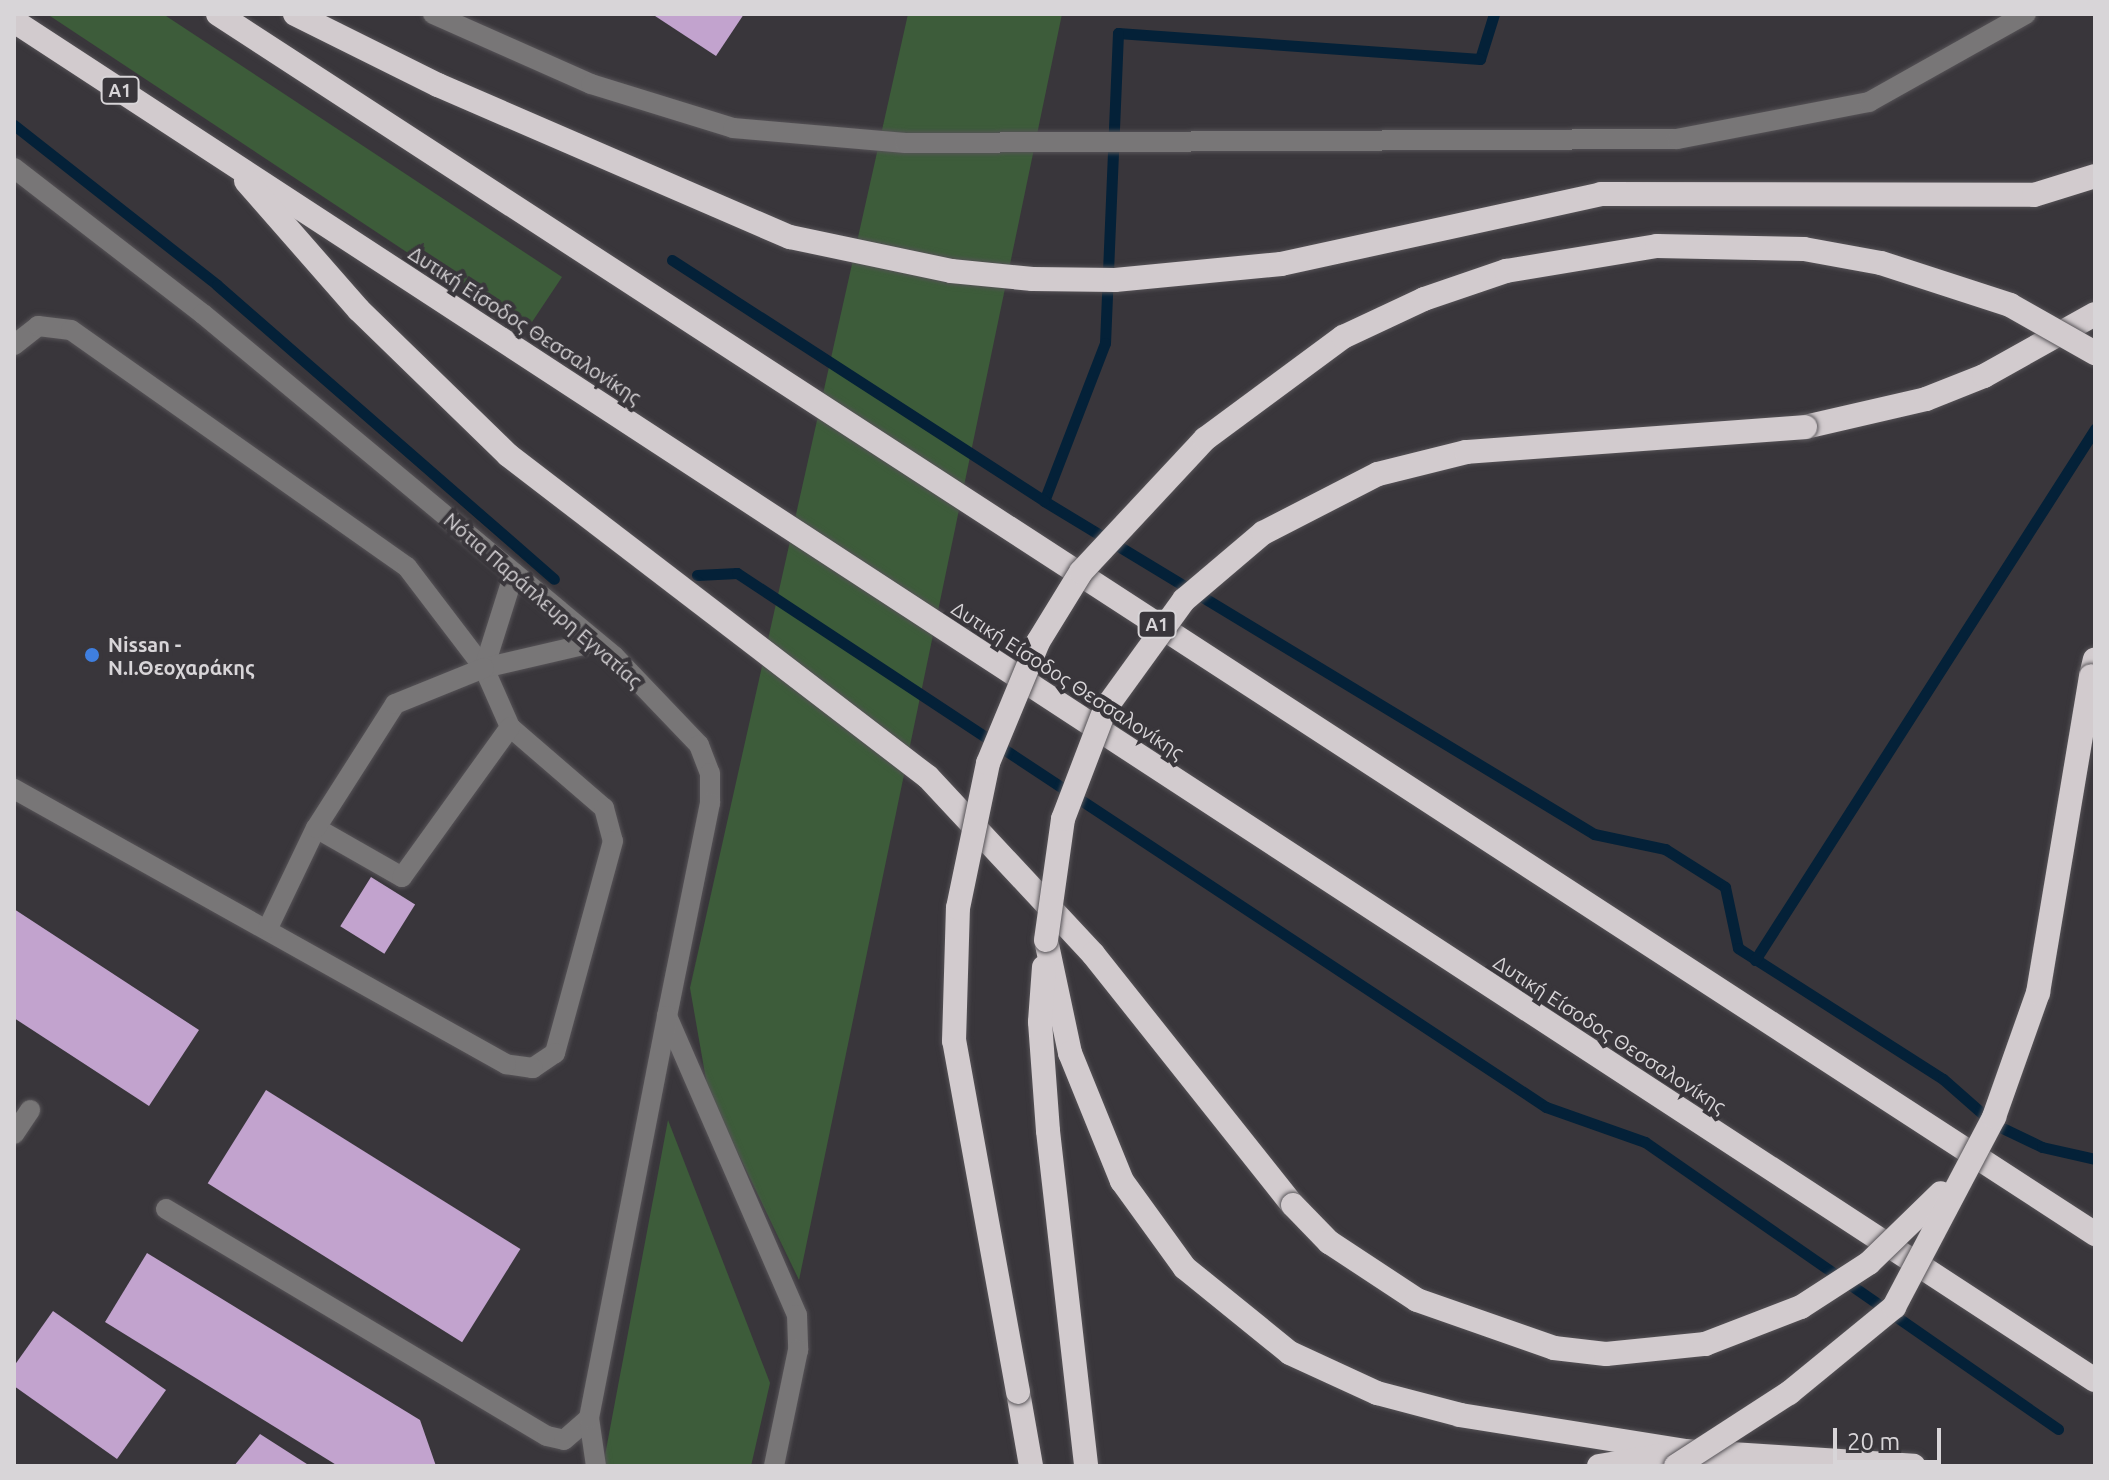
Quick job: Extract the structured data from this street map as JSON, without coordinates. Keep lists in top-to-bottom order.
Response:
{
  "streets": {
    "highway": ["Α1", "Δυτική Είσοδος Θεσσαλονίκης"],
    "street": ["Νότια Παράπλευρη Εγνατίας"]
  },
  "places": ["Nissan - Ν.Ι.Θεοχαράκης"],
  "scale_bar": "20 m"
}
